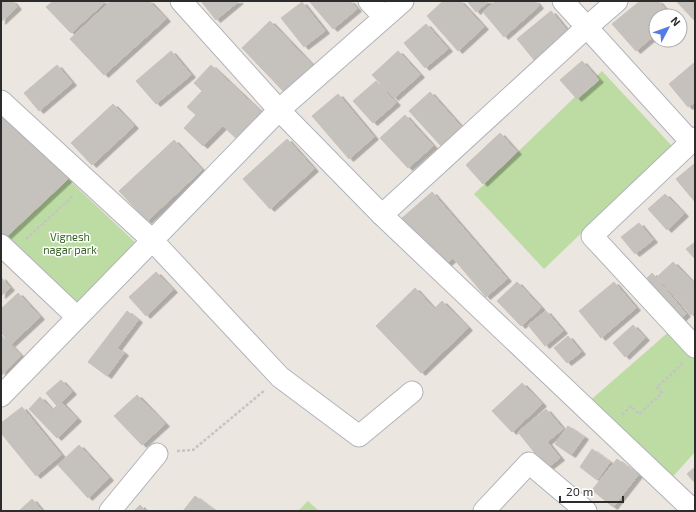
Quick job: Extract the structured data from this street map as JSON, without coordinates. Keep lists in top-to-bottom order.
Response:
{
  "parks": ["Vignesh nagar park"],
  "scale_bar": "20 m",
  "north": "top right"
}
